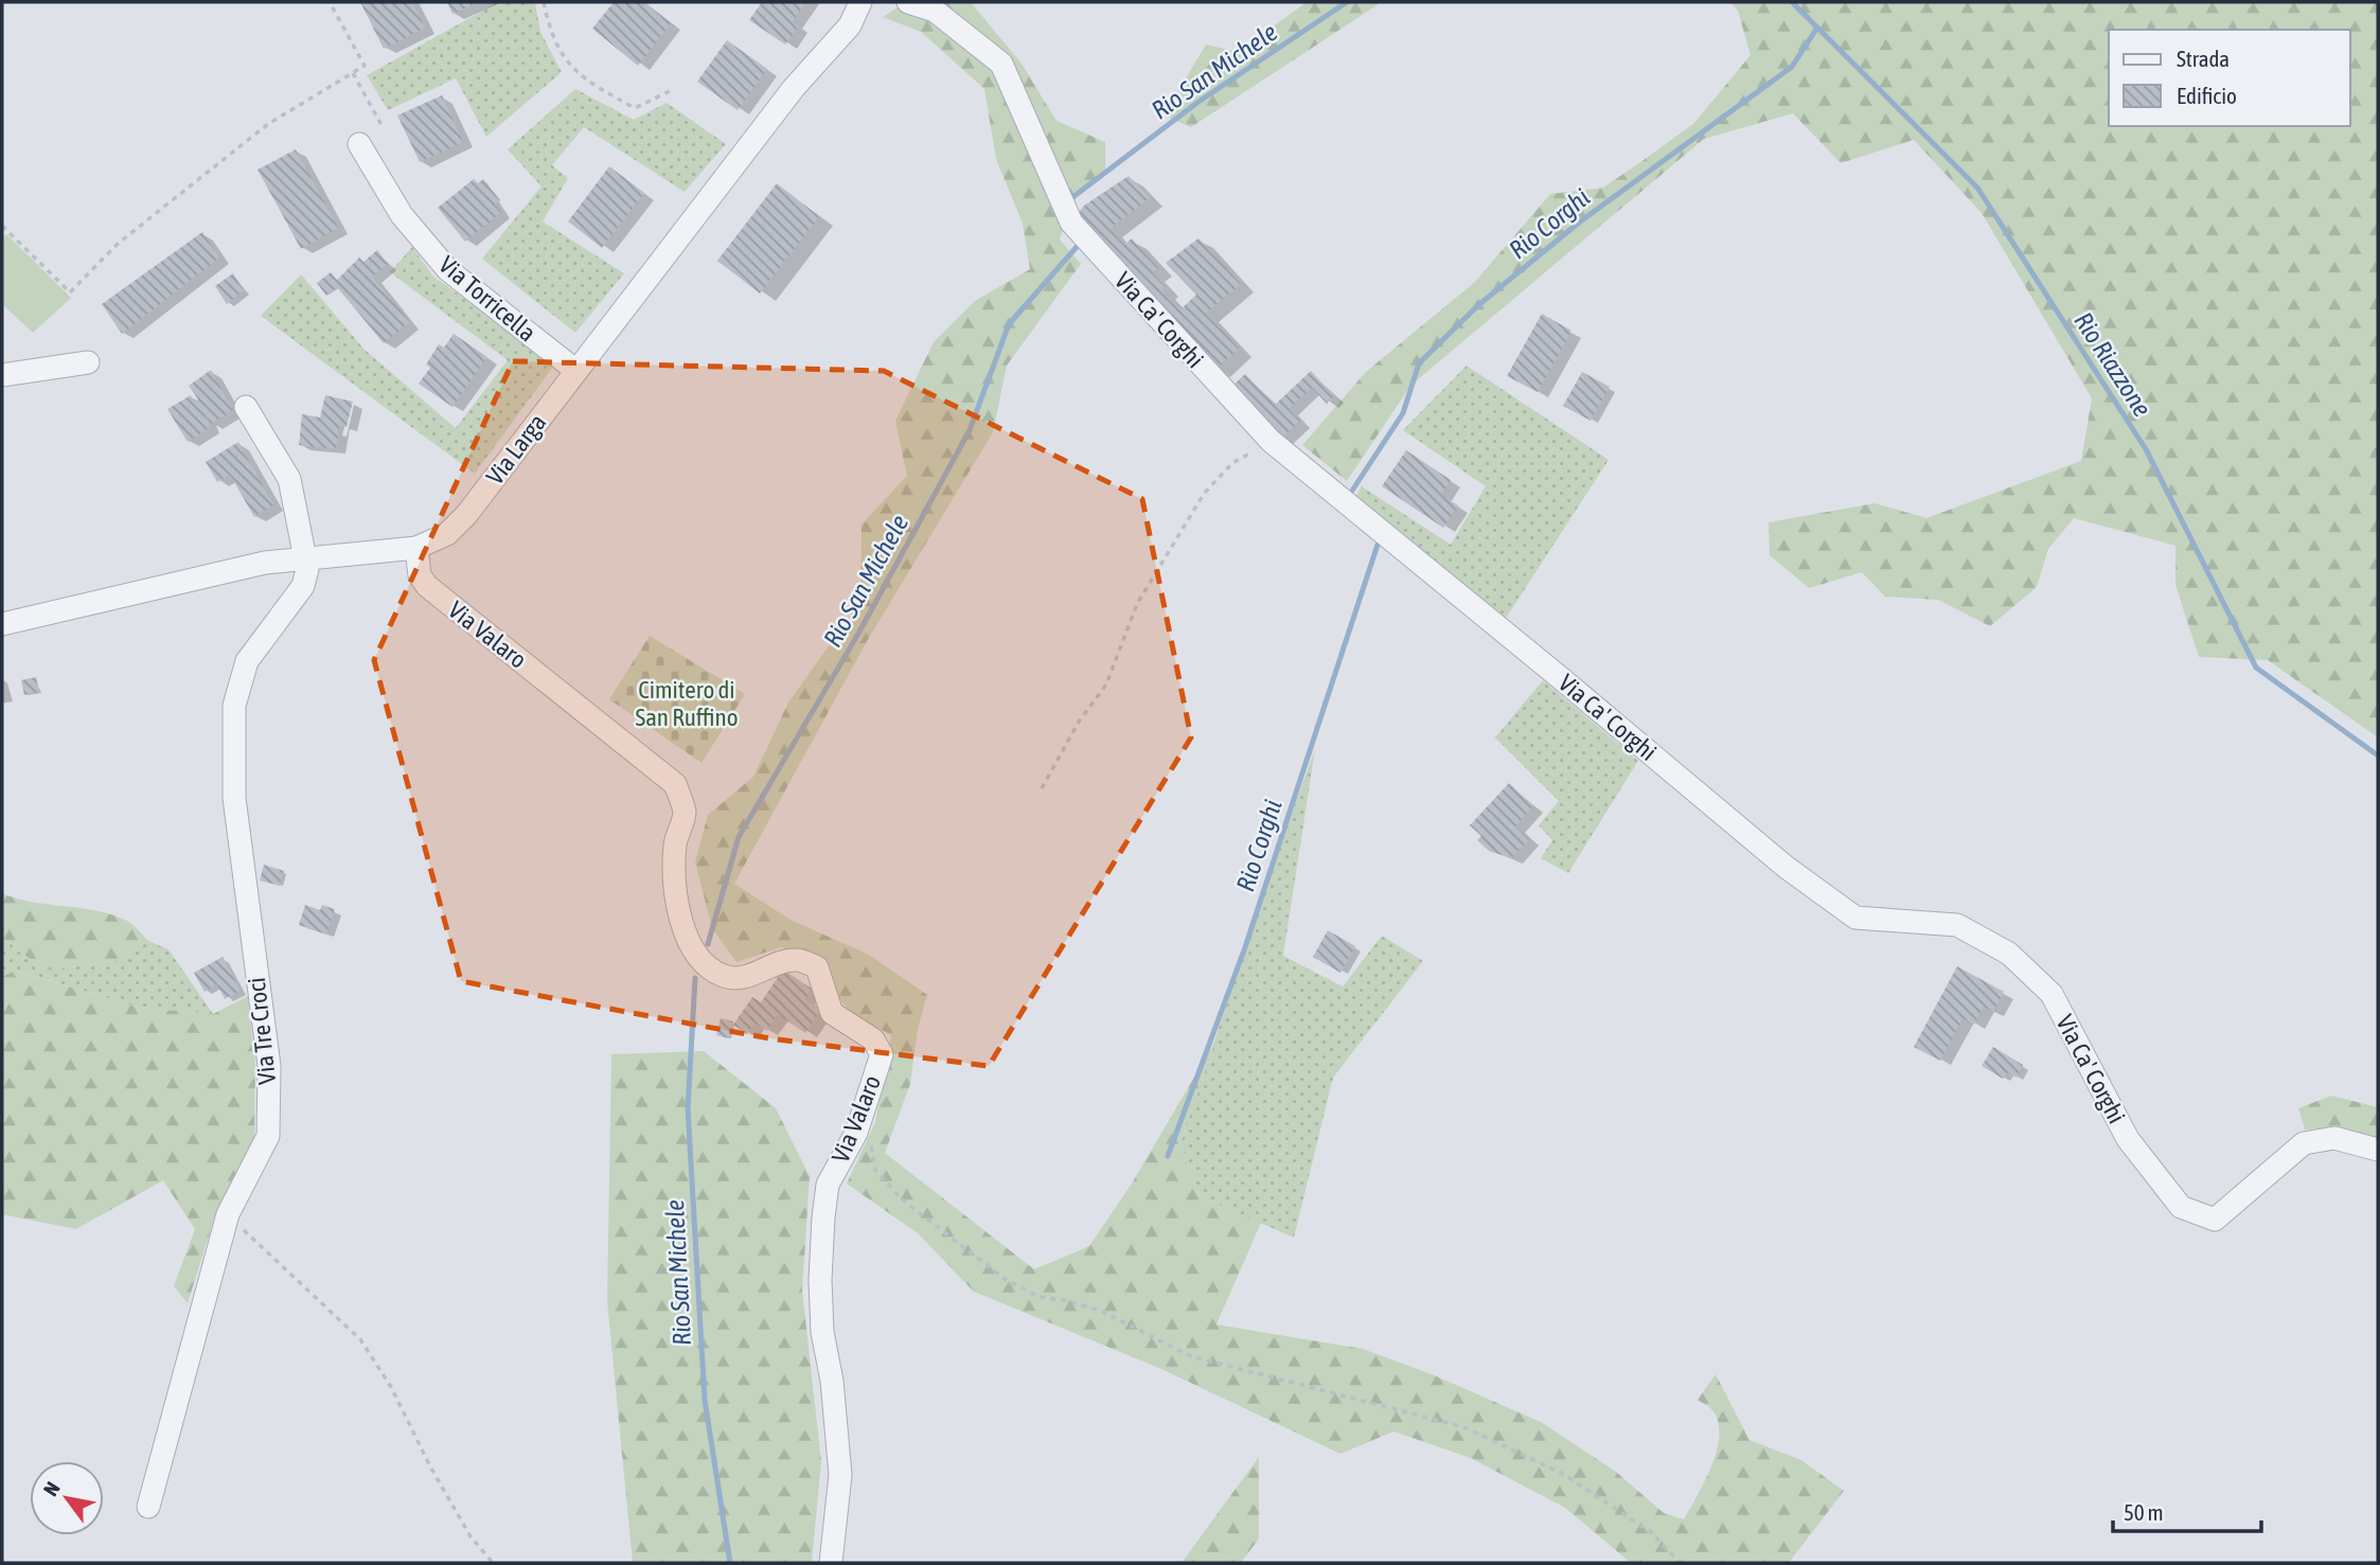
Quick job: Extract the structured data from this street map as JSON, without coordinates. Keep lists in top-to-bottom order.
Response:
{
  "streets": {
    "street": [
      "Via Torricella",
      "Via Ca' Corghi",
      "Via Larga",
      "Via Valaro",
      "Via Tre Croci"
    ]
  },
  "crossings": [
    ["Via Torricella", "Via Larga"],
    ["Via Larga", "Via Valaro"],
    ["Via Larga", "Via Tre Croci"]
  ],
  "water": ["Rio San Michele", "Rio Corghi", "Rio Riazzone"],
  "parks": ["Cimitero di San Ruffino"],
  "legend": ["Strada", "Edificio"],
  "scale_bar": "50 m",
  "north": "top left"
}
